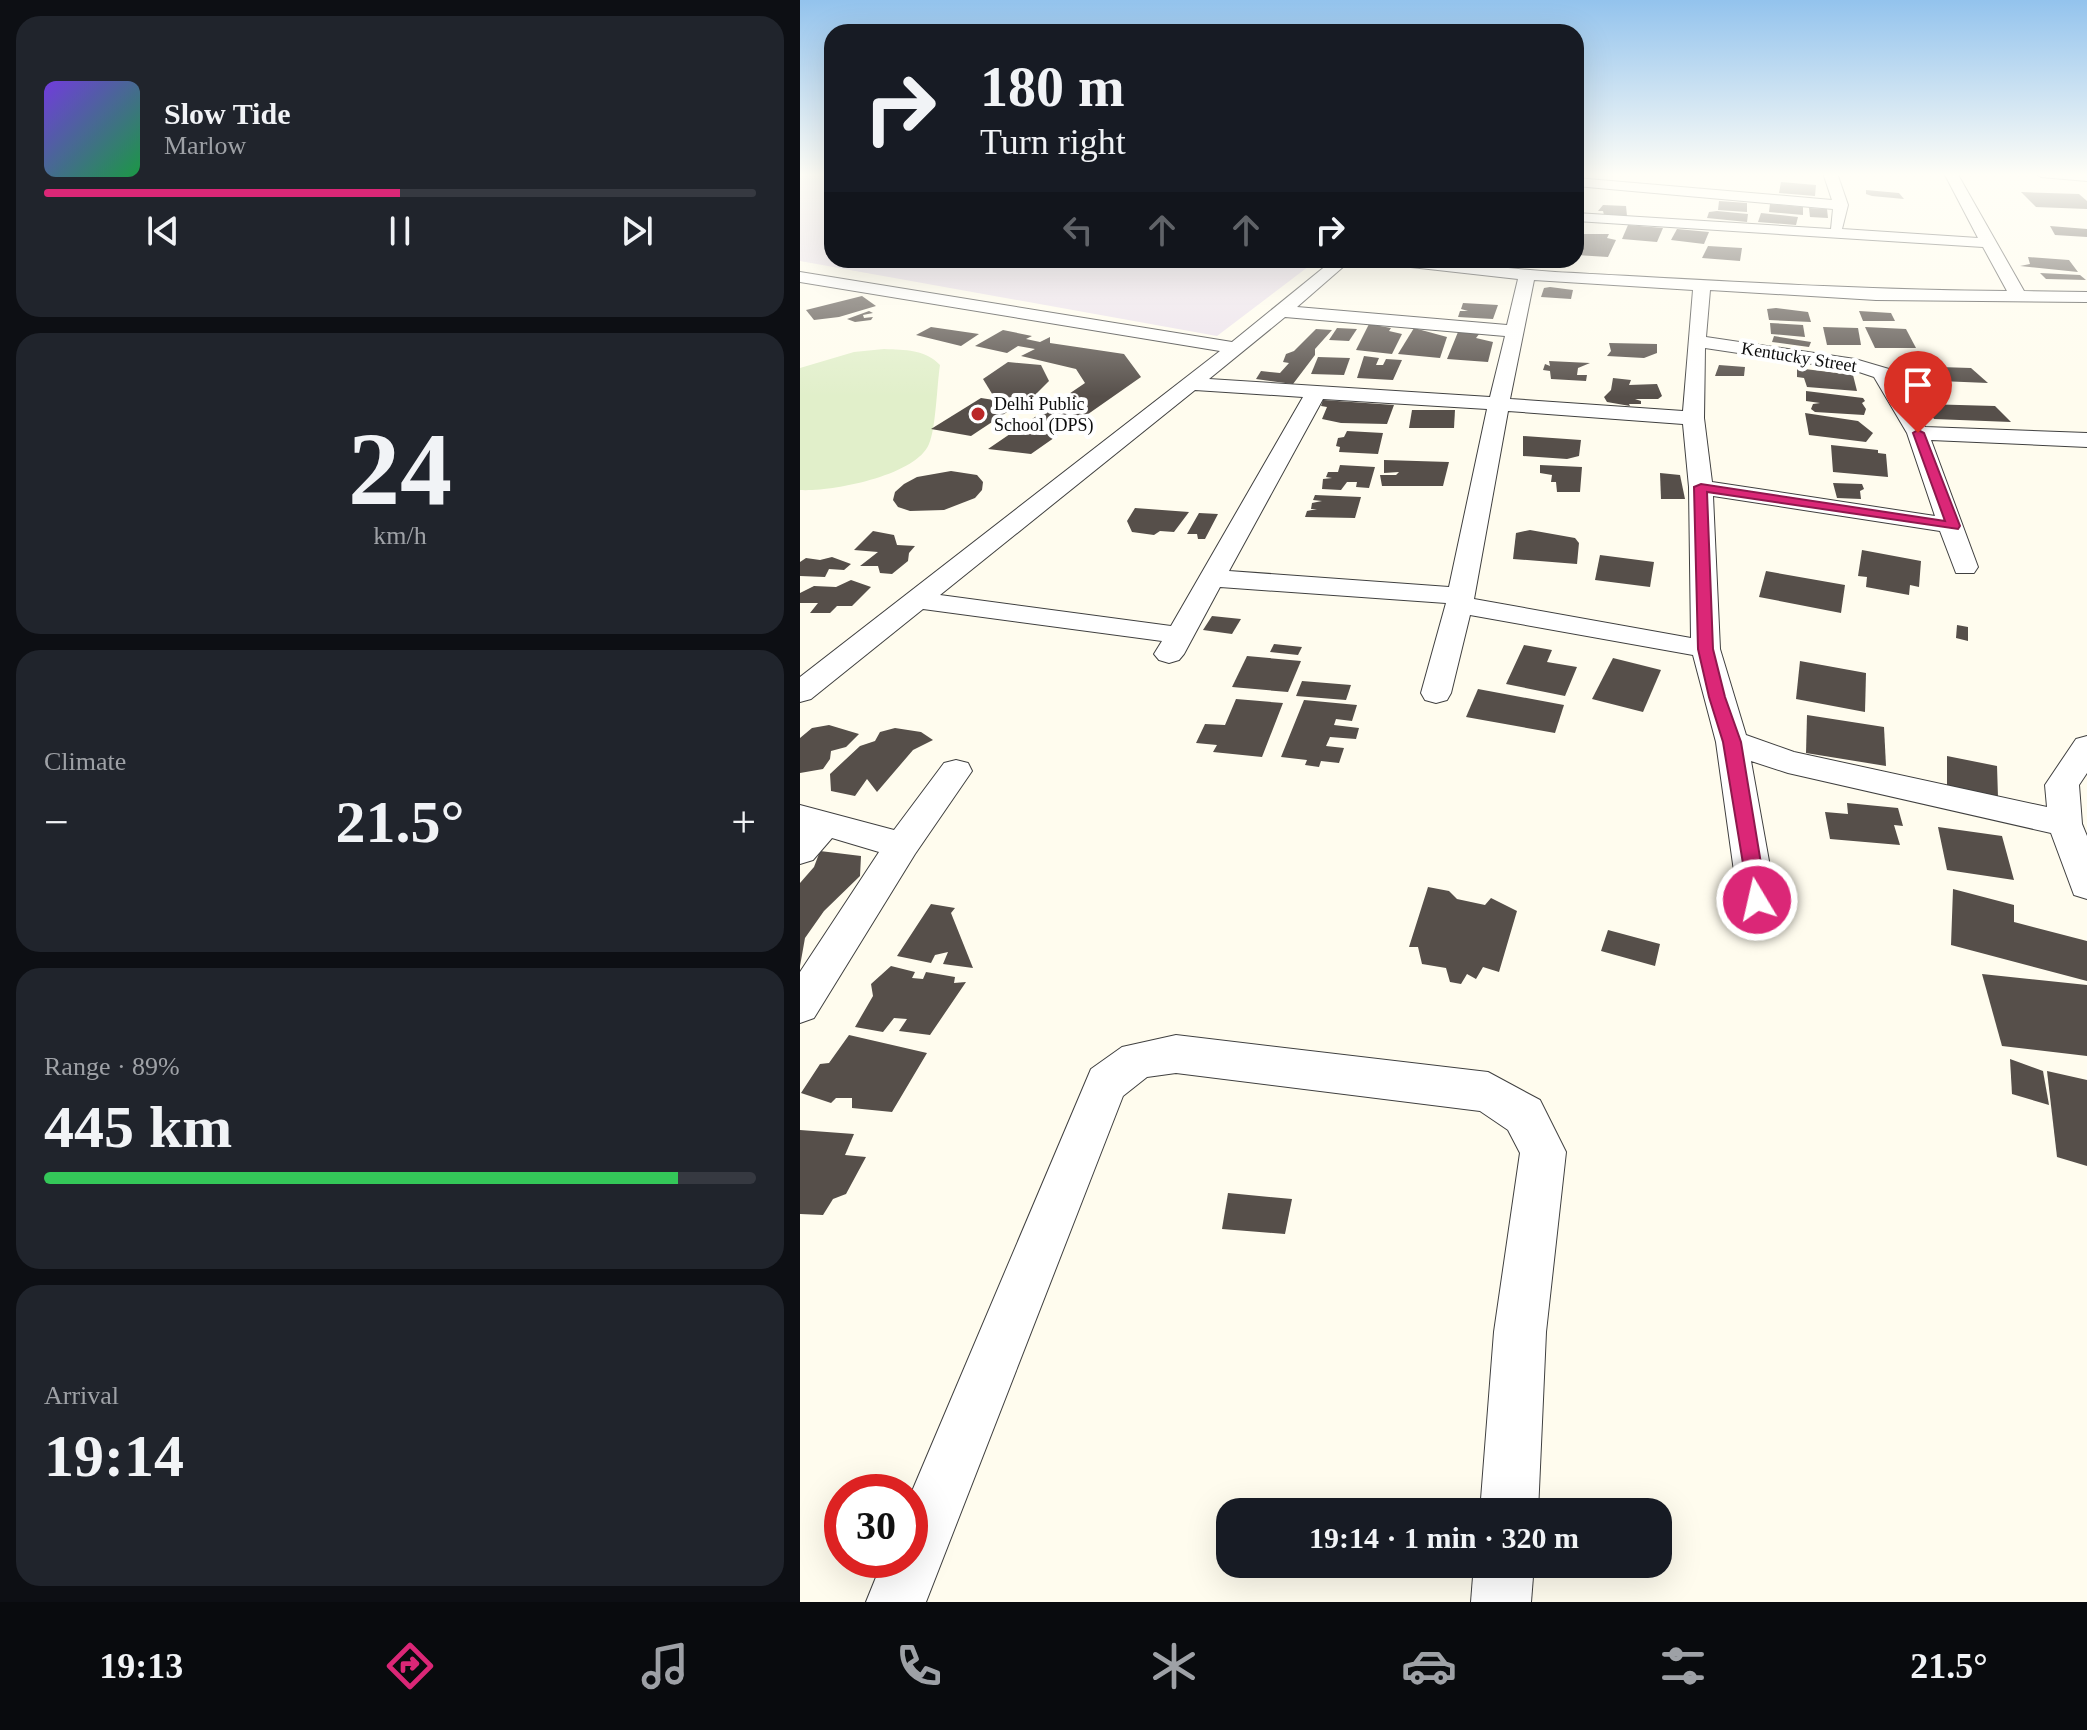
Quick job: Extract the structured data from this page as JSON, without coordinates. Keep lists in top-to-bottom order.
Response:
{
  "streets": {
    "street": ["Kentucky Street"]
  },
  "places": ["Delhi Public School (DPS)"],
  "page": {
    "turn": ["180 m", "Turn right"],
    "song": ["Slow Tide", "Marlow"],
    "tile": [
      ["24", "km/h"],
      "Climate",
      ["Range · 89%", "445 km"],
      ["Arrival", "19:14"]
    ],
    "heat": ["−", "21.5°", "+"],
    "limit": "30",
    "trip": "19:14 · 1 min · 320 m",
    "tabs": ["19:13", "21.5°"]
  }
}
